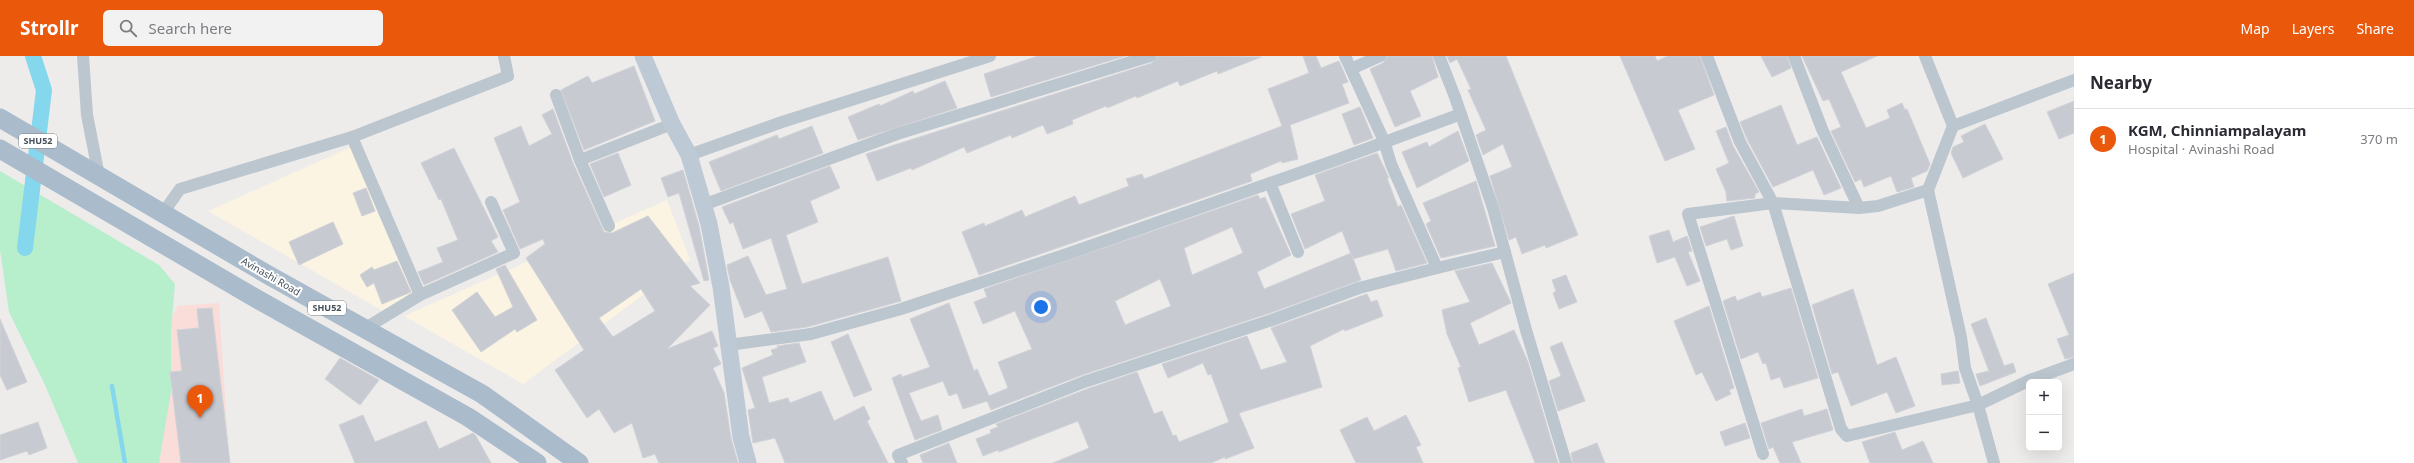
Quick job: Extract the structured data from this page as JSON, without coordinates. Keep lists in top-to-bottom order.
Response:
{
  "streets": {
    "main road": ["SHU52", "Avinashi Road"]
  },
  "page": {
    "header": "Strollr",
    "search": "Search here",
    "nav": ["Map", "Layers", "Share"],
    "heading": "Nearby",
    "list": [
      {
        "mark": "1",
        "name": "KGM, Chinniampalayam",
        "note": "Hospital · Avinashi Road",
        "value": "370 m"
      }
    ],
    "map_buttons": ["+", "−"],
    "pins": "1"
  }
}
